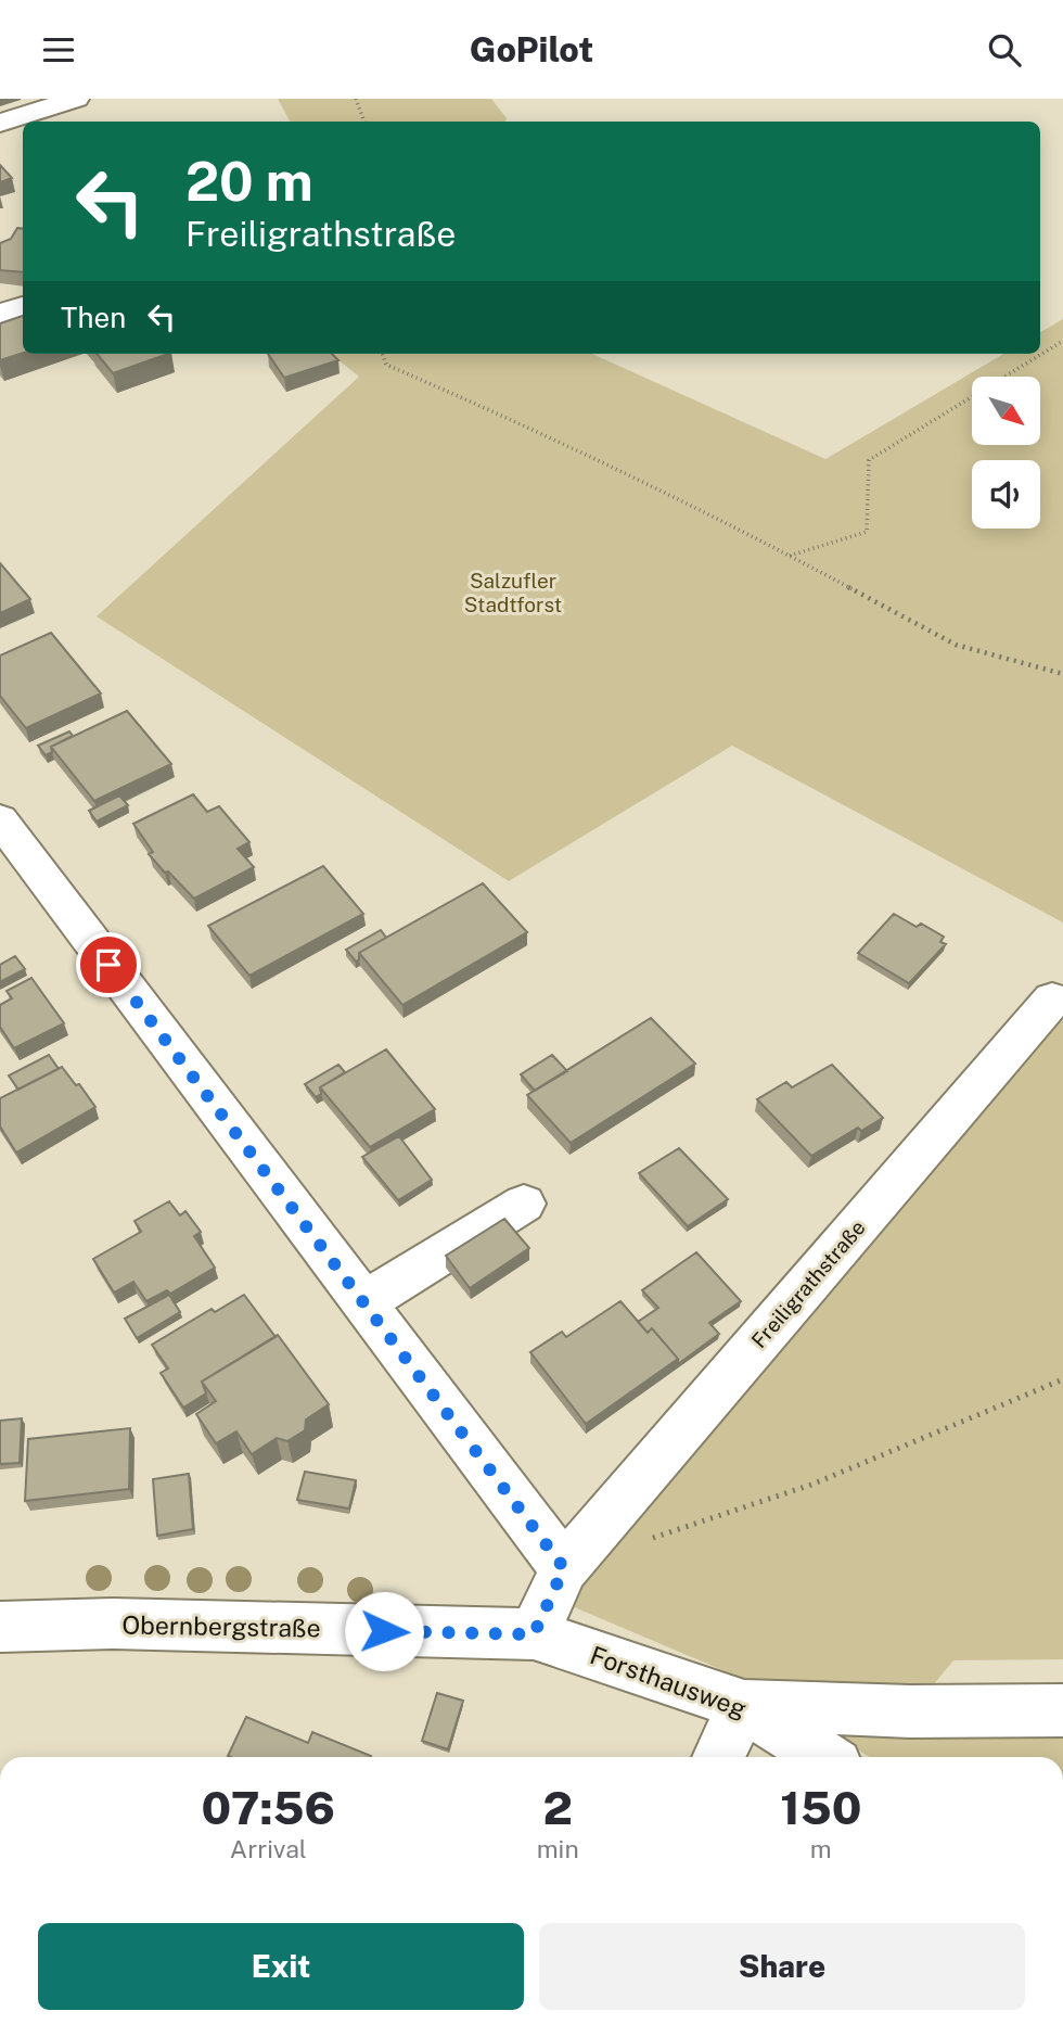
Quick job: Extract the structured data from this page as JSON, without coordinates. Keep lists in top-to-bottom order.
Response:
{
  "streets": {
    "street": ["Freiligrathstraße", "Obernbergstraße", "Forsthausweg"]
  },
  "crossings": [
    ["Freiligrathstraße", "Obernbergstraße"],
    ["Freiligrathstraße", "Forsthausweg"],
    ["Obernbergstraße", "Forsthausweg"]
  ],
  "parks": ["Salzufler Stadtforst"],
  "north": "bottom right",
  "page": {
    "header": "GoPilot",
    "turn": ["20 m", "Freiligrathstraße"],
    "then": "Then",
    "eta": [
      "07:56",
      "Arrival",
      "2",
      "min",
      "150",
      "m"
    ],
    "buttons": ["Exit", "Share"]
  }
}
